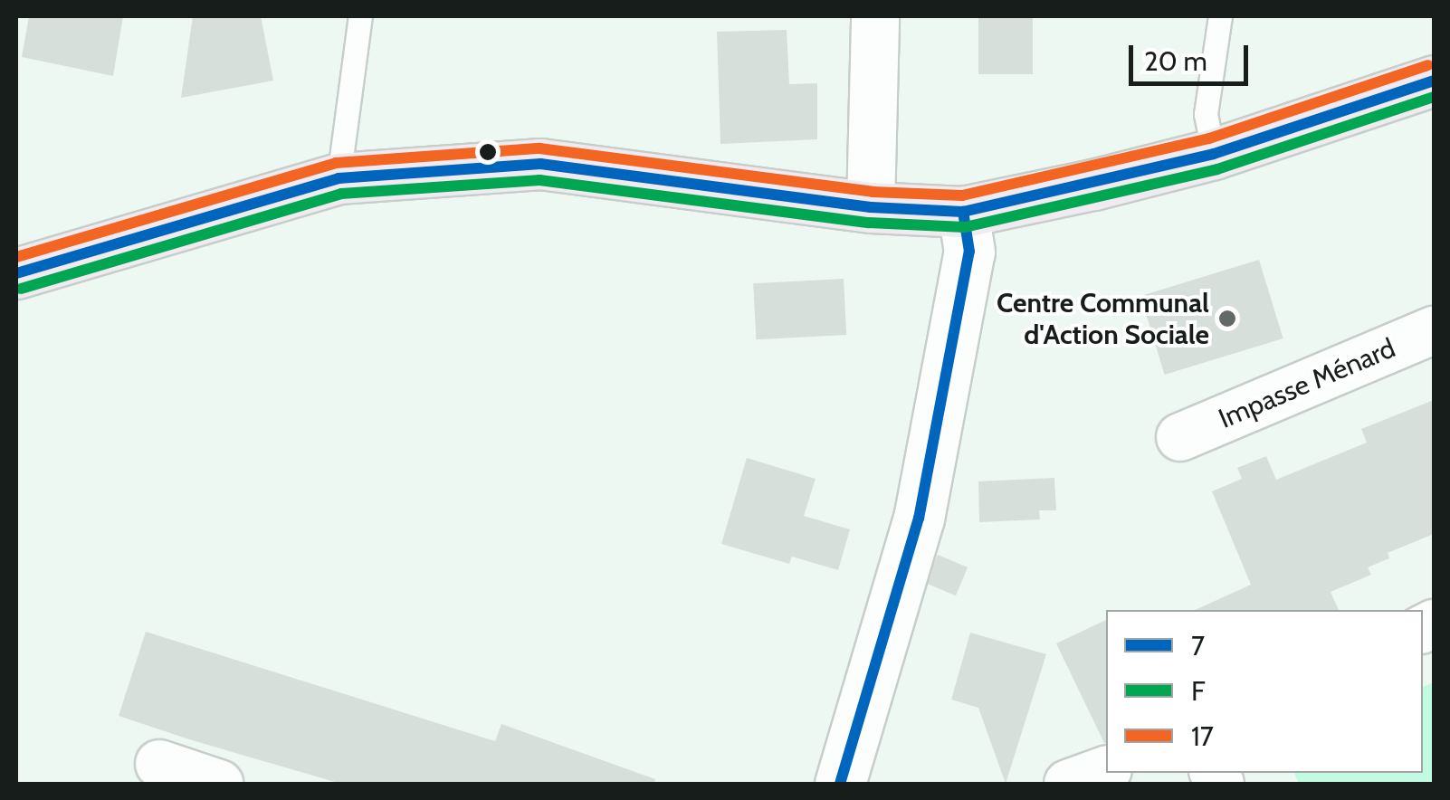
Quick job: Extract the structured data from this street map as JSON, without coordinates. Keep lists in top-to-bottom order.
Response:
{
  "streets": {
    "street": ["Impasse Ménard"]
  },
  "places": ["Centre Communal d'Action Sociale"],
  "lines": ["transit line 17", "transit line 7", "transit line F"],
  "legend": ["7", "F", "17"],
  "scale_bar": "20 m"
}
